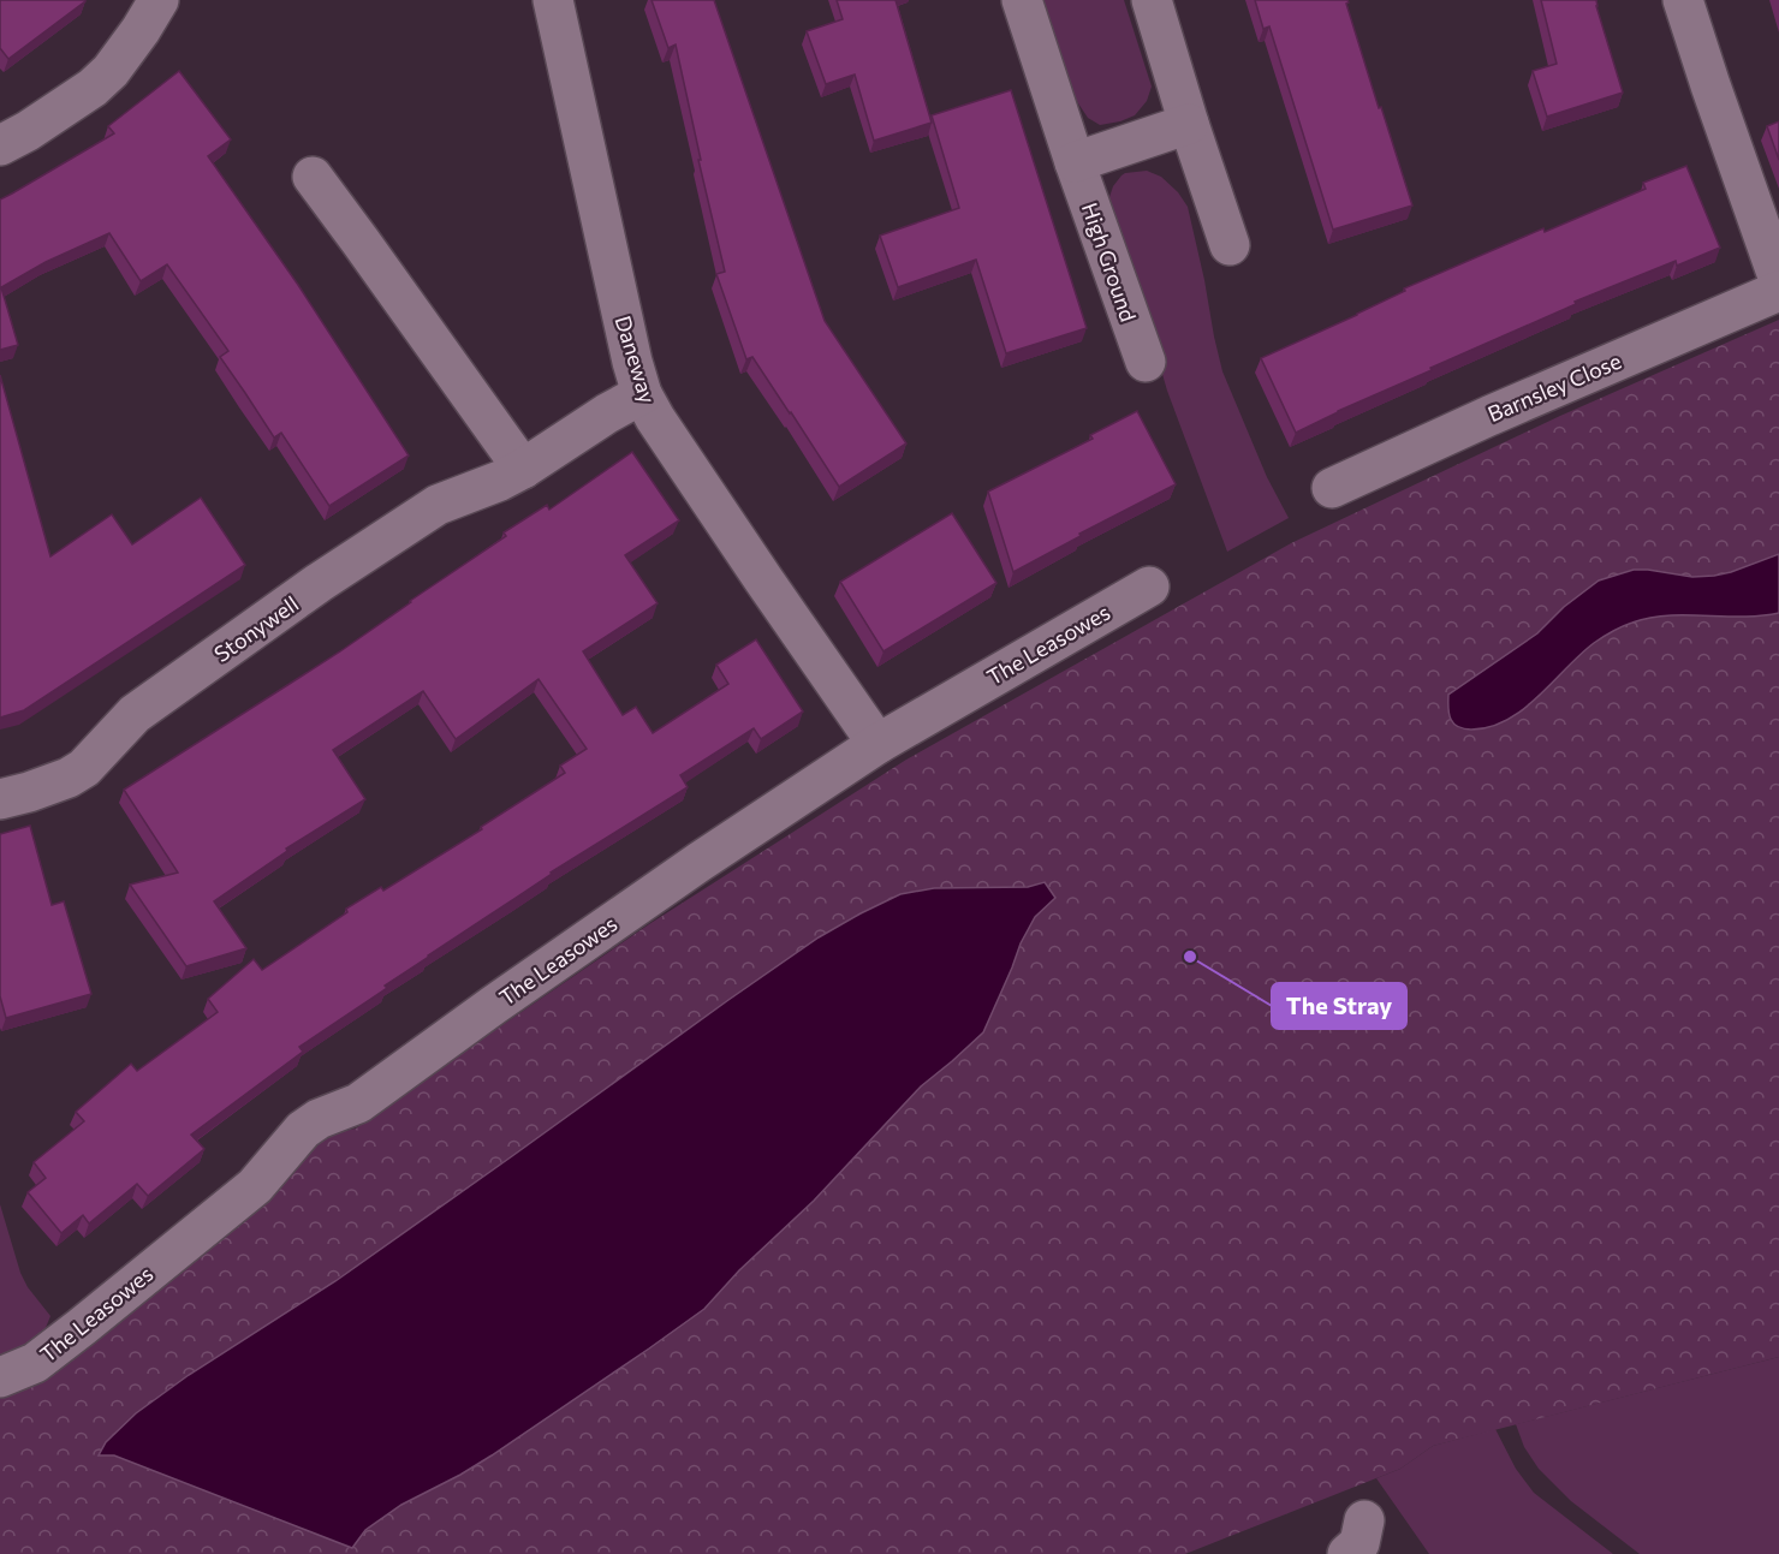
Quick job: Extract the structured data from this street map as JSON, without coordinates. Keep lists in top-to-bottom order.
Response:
{
  "streets": {
    "street": [
      "High Ground",
      "Daneway",
      "Barnsley Close",
      "Stonywell",
      "The Leasowes"
    ]
  },
  "crossings": [
    ["Daneway", "Stonywell"],
    ["Daneway", "The Leasowes"]
  ],
  "places": ["The Stray"]
}
